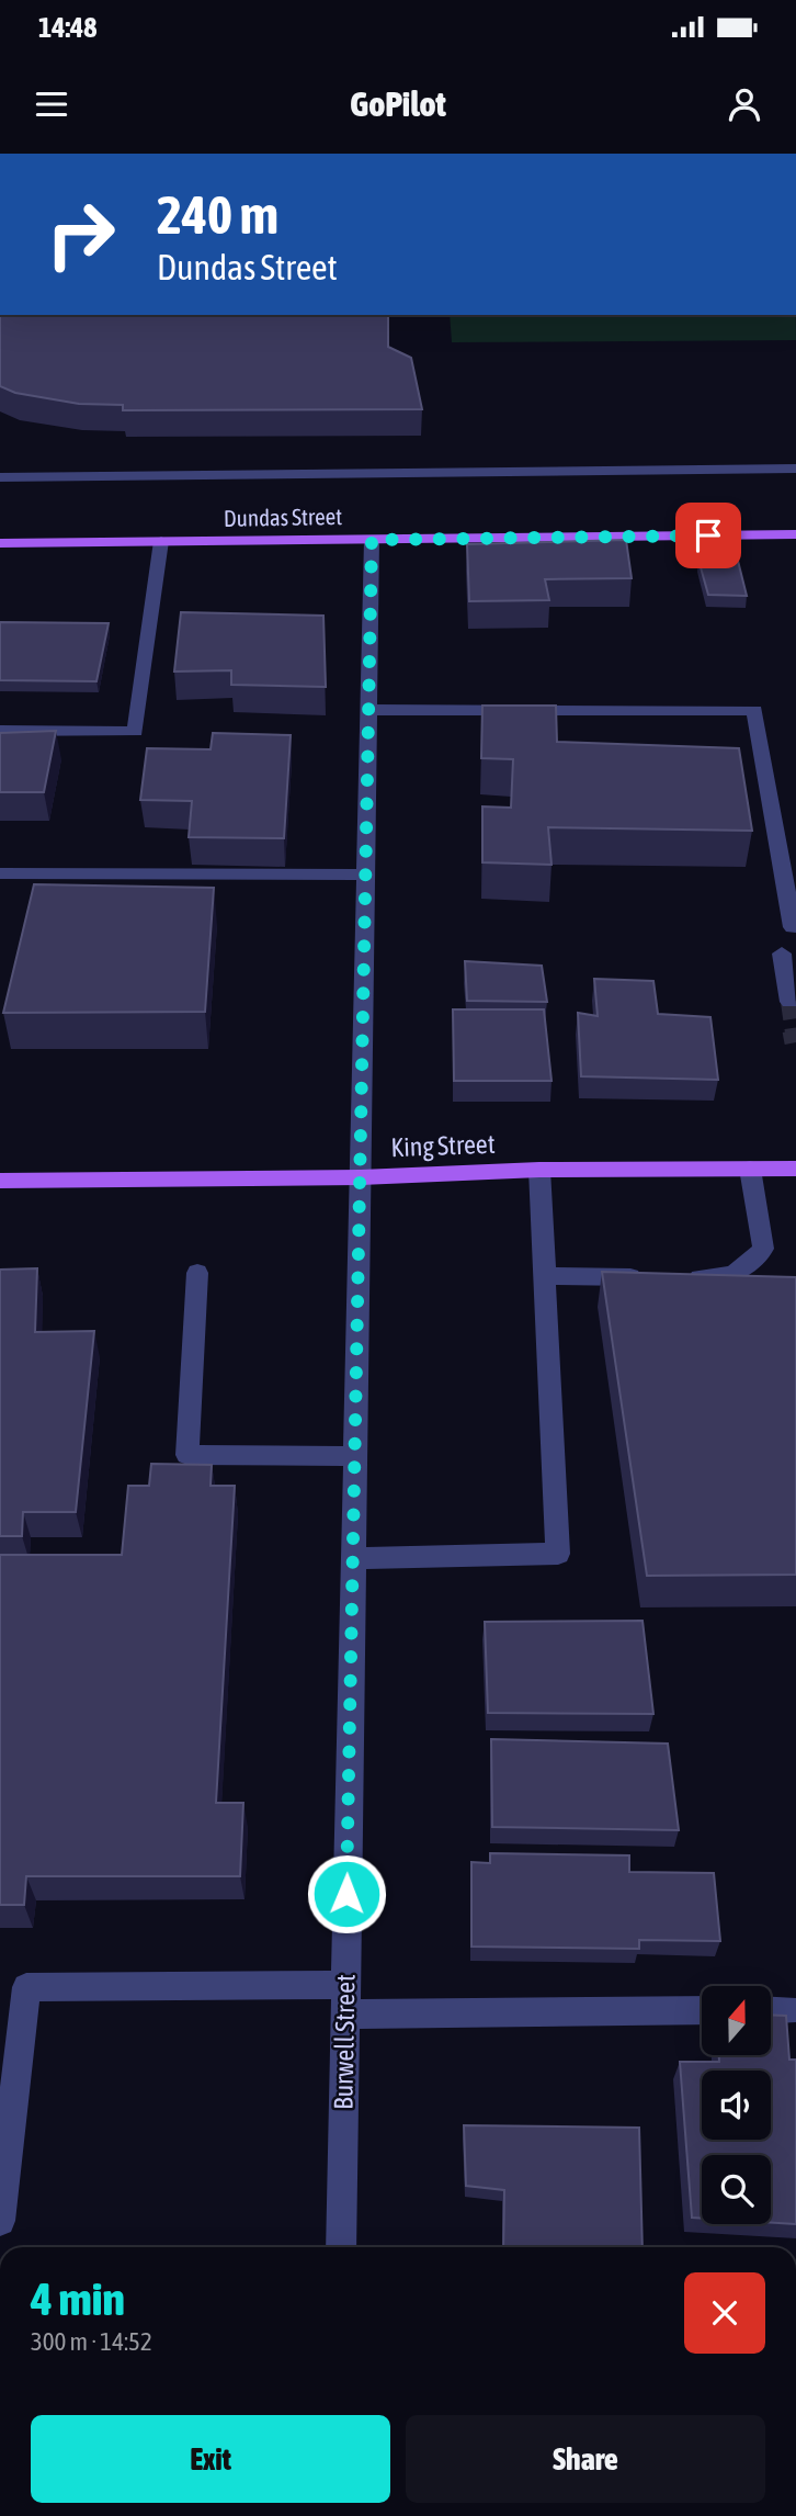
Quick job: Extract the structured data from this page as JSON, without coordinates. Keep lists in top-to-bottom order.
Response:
{
  "streets": {
    "main road": ["Dundas Street", "King Street"],
    "street": ["Burwell Street"]
  },
  "crossings": [
    ["Dundas Street", "Burwell Street"],
    ["King Street", "Burwell Street"]
  ],
  "north": "top",
  "page": {
    "status": "14:48",
    "header": "GoPilot",
    "turn": ["240 m", "Dundas Street"],
    "heading": ["4 min", "300 m · 14:52"],
    "buttons": ["Exit", "Share"]
  }
}
